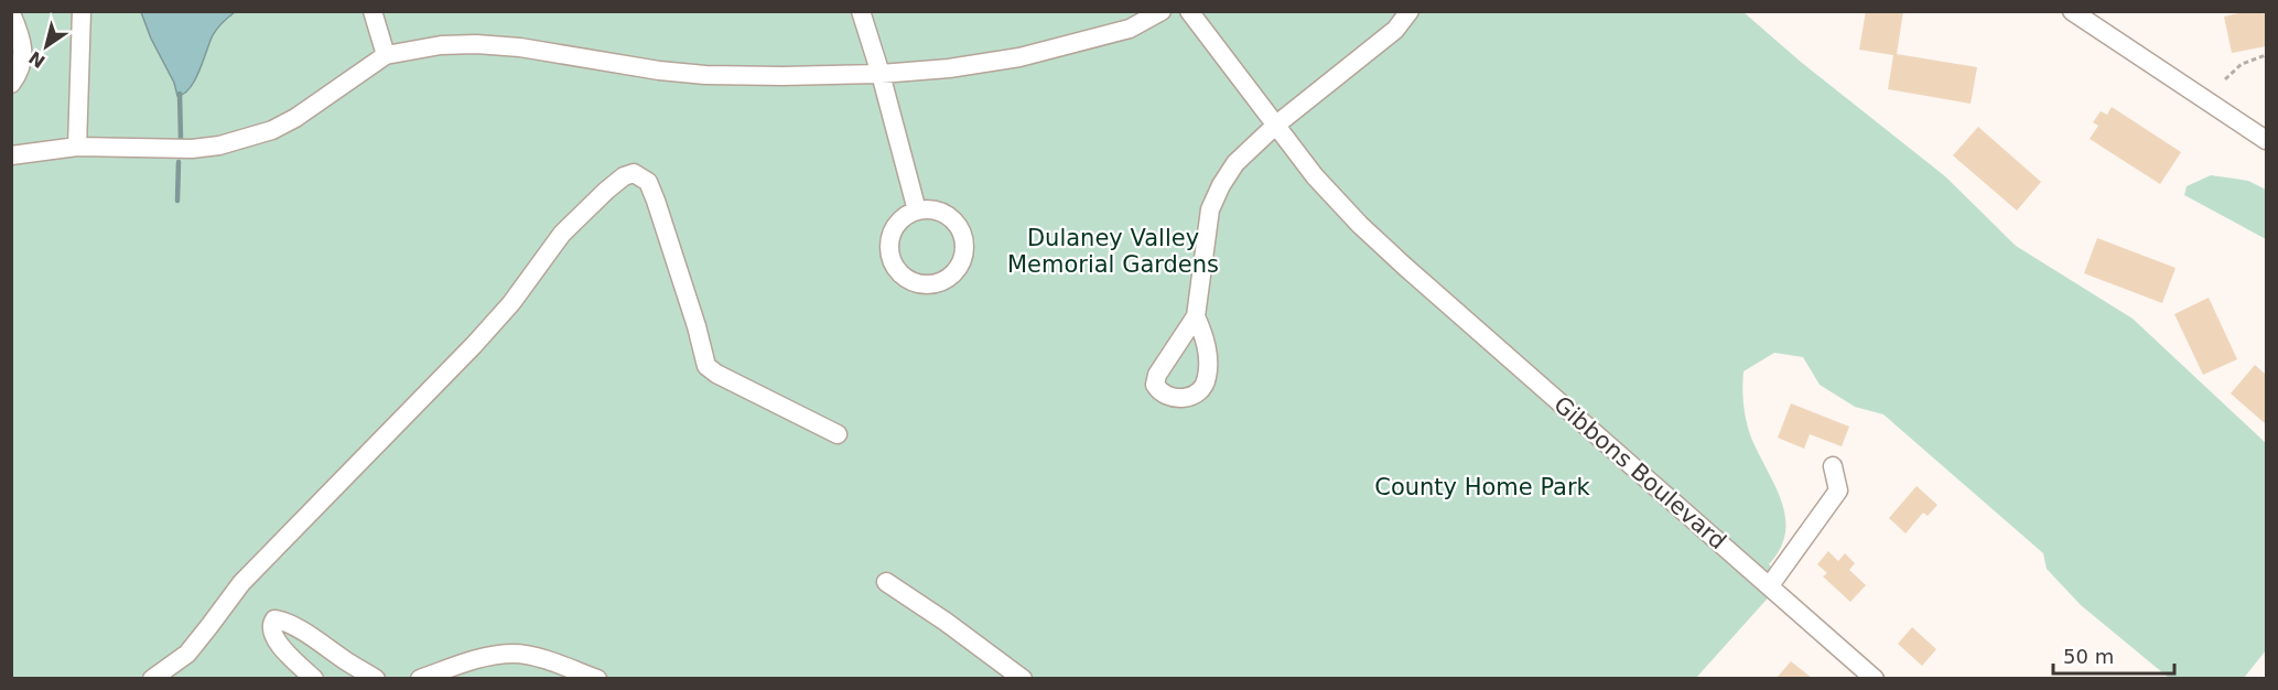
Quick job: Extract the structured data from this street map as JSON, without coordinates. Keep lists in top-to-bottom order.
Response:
{
  "streets": {
    "street": ["Gibbons Boulevard"]
  },
  "parks": ["Dulaney Valley Memorial Gardens", "County Home Park"],
  "scale_bar": "50 m",
  "north": "bottom left"
}
